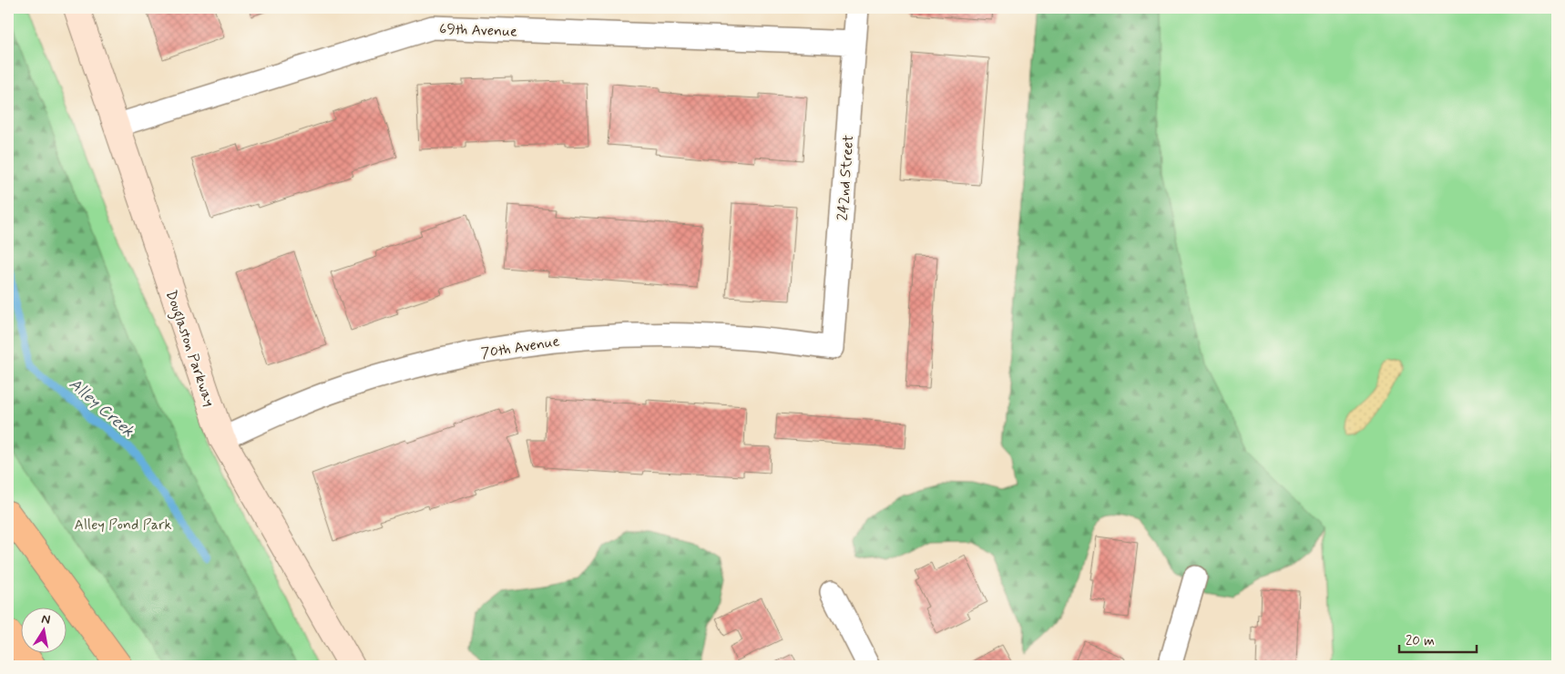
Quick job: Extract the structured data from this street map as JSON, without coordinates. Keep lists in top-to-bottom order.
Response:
{
  "streets": {
    "main road": ["Douglaston Parkway"],
    "street": ["69th Avenue", "242nd Street", "70th Avenue"]
  },
  "crossings": [
    ["69th Avenue", "242nd Street"],
    ["69th Avenue", "Douglaston Parkway"],
    ["242nd Street", "70th Avenue"],
    ["70th Avenue", "Douglaston Parkway"]
  ],
  "water": ["Alley Creek"],
  "parks": ["Alley Pond Park"],
  "scale_bar": "20 m",
  "north": "top"
}
